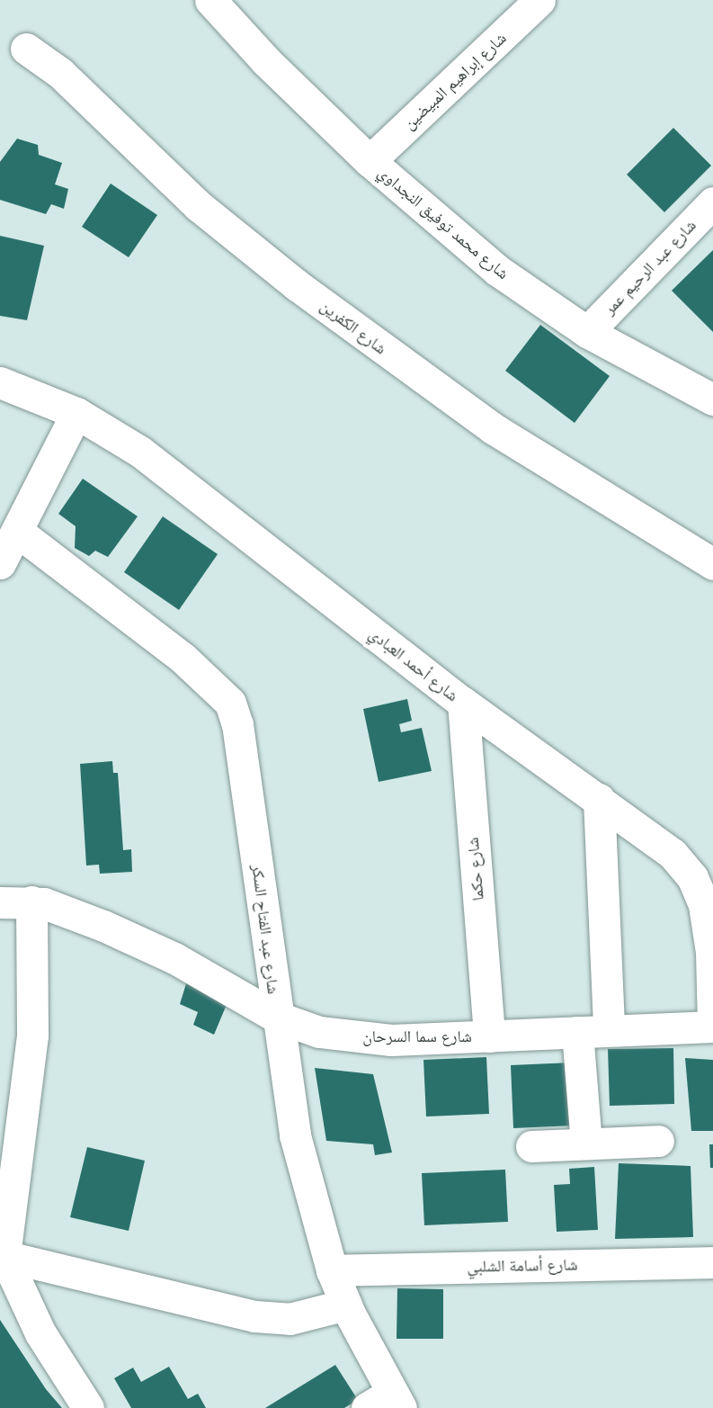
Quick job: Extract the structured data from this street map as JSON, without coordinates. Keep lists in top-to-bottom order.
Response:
{
  "streets": {
    "street": [
      "شارع إبراهيم المبيضين",
      "شارع محمد توفيق النجداوي",
      "شارع عبد الرحيم عمر",
      "شارع الكفرين",
      "شارع أحمد العبادي",
      "شارع حكما",
      "شارع عبد الفتاح السكر",
      "شارع سما السرحان",
      "شارع أسامة الشلبي"
    ]
  },
  "crossings": [
    ["شارع إبراهيم المبيضين", "شارع محمد توفيق النجداوي"],
    ["شارع محمد توفيق النجداوي", "شارع عبد الرحيم عمر"],
    ["شارع أحمد العبادي", "شارع حكما"],
    ["شارع أحمد العبادي", "شارع سما السرحان"],
    ["شارع حكما", "شارع سما السرحان"],
    ["شارع عبد الفتاح السكر", "شارع سما السرحان"],
    ["شارع عبد الفتاح السكر", "شارع أسامة الشلبي"]
  ]
}
